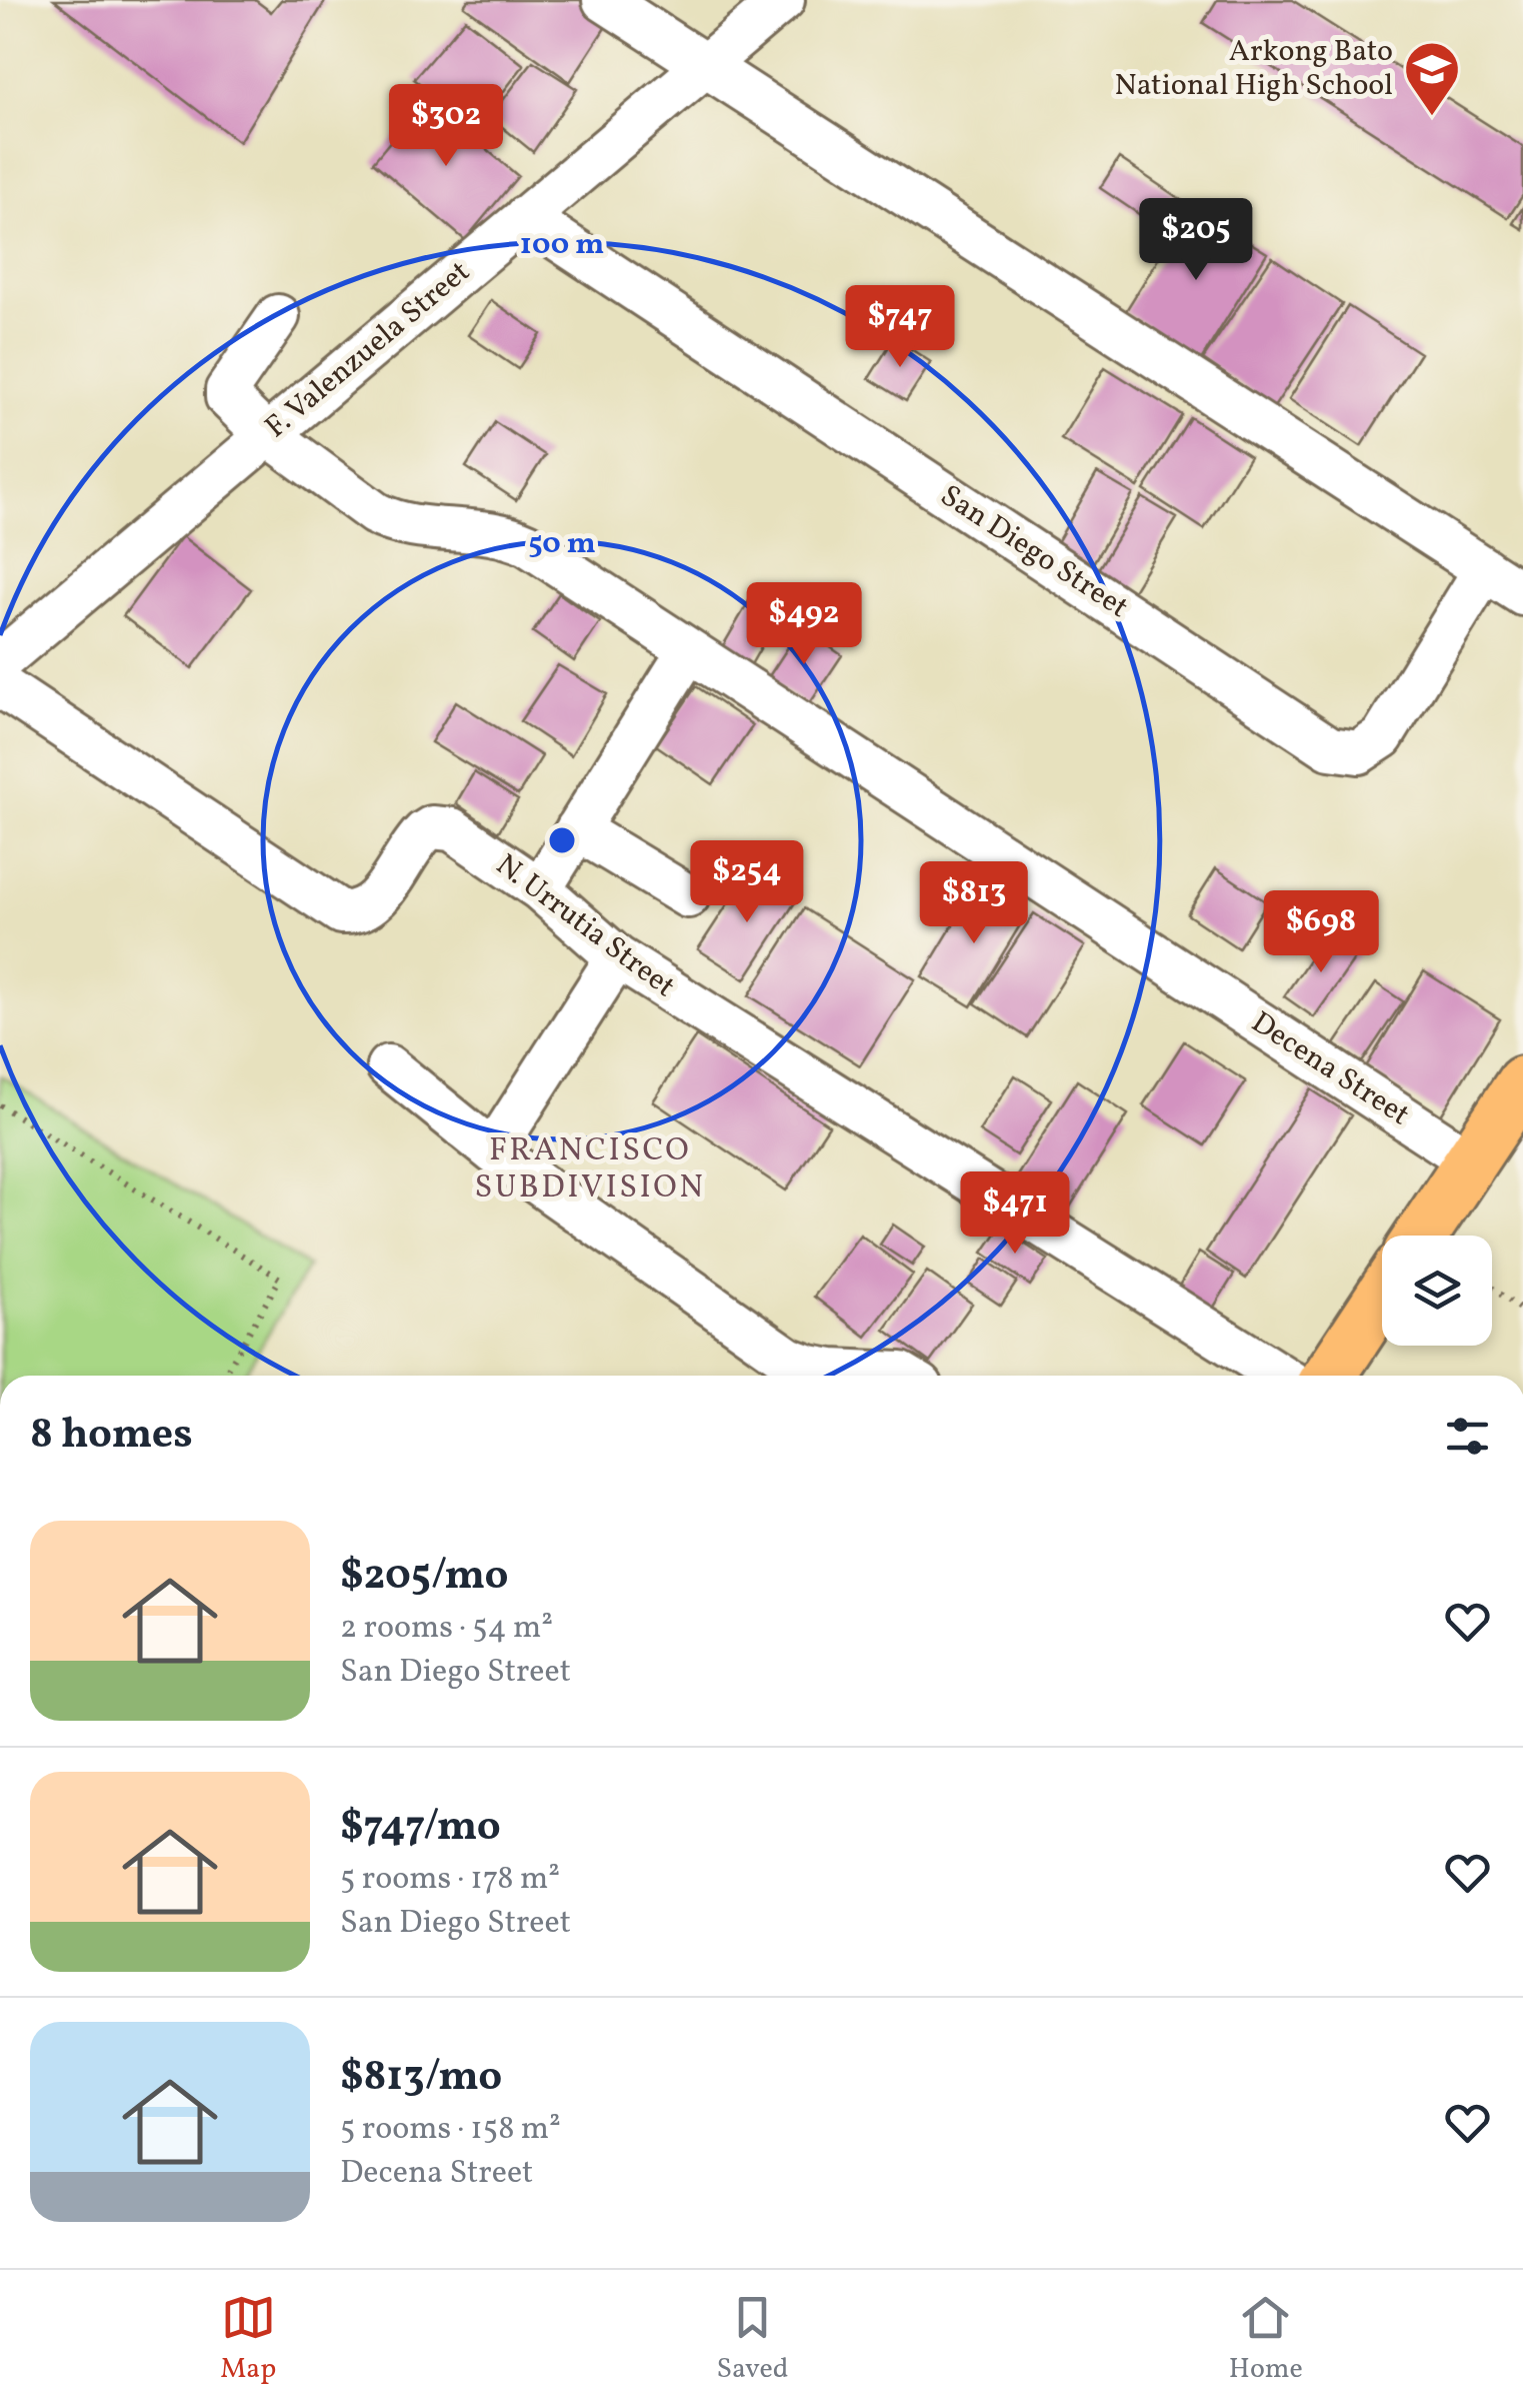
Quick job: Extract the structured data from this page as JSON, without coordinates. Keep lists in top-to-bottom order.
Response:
{
  "streets": {
    "street": [
      "F. Valenzuela Street",
      "San Diego Street",
      "N. Urrutia Street",
      "Decena Street"
    ]
  },
  "crossings": [
    ["F. Valenzuela Street", "San Diego Street"],
    ["F. Valenzuela Street", "Decena Street"]
  ],
  "districts": ["FRANCISCO SUBDIVISION"],
  "places": {
    "school or university": ["Arkong Bato National High School"]
  },
  "page": {
    "price": [
      "$302",
      "$205",
      "$747",
      "$492",
      "$254",
      "$813",
      "$698",
      "$471"
    ],
    "heading": "8 homes",
    "list": [
      {
        "name": "$205/mo",
        "note": "2 rooms · 54 m² · San Diego Street"
      },
      {
        "name": "$747/mo",
        "note": "5 rooms · 178 m² · San Diego Street"
      },
      {
        "name": "$813/mo",
        "note": "5 rooms · 158 m² · Decena Street"
      }
    ],
    "tabs": ["Map", "Saved", "Home"]
  },
  "rings": ["100 m", "50 m"]
}
